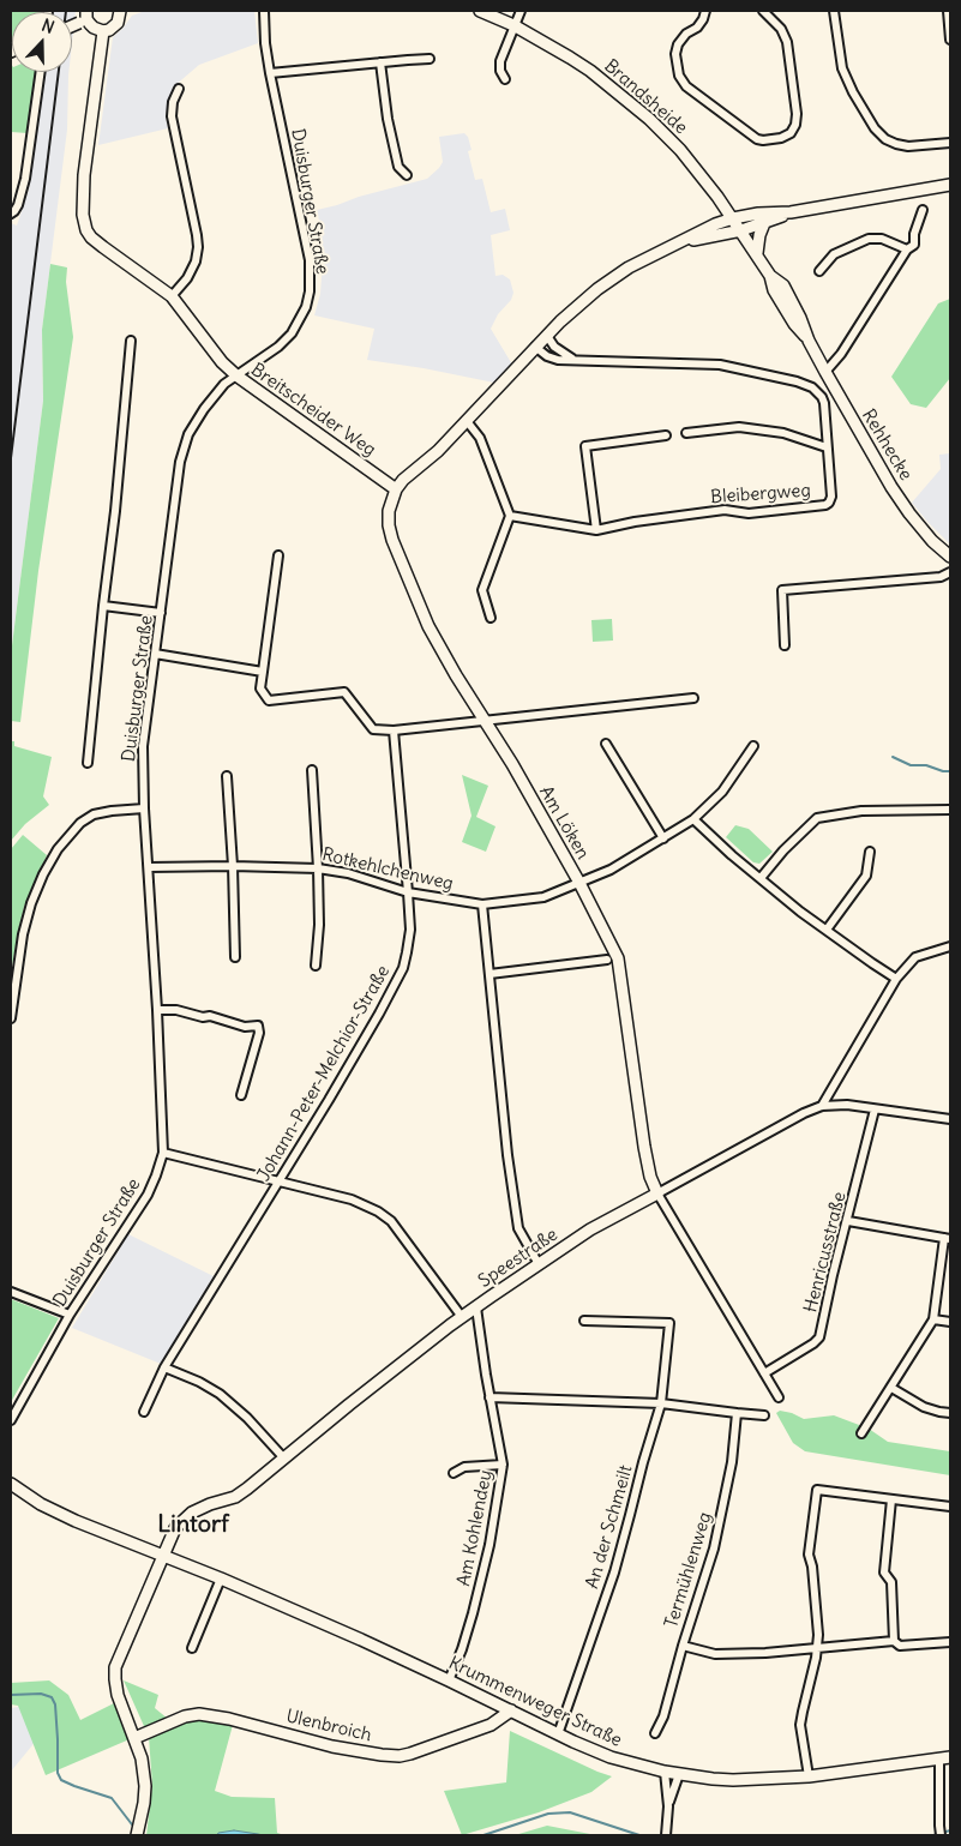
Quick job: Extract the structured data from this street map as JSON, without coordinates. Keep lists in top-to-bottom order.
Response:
{
  "streets": {
    "street": [
      "Brandsheide",
      "Duisburger Straße",
      "Breitscheider Weg",
      "Rehhecke",
      "Bleibergweg",
      "Am Löken",
      "Rotkehlchenweg",
      "Johann-Peter-Melchior-Straße",
      "Henricusstraße",
      "Speestraße",
      "An der Schmeilt",
      "Am Kohlendey",
      "Termühlenweg",
      "Krummenweger Straße",
      "Ulenbroich"
    ]
  },
  "crossings": [
    ["Brandsheide", "Rehhecke"],
    ["Duisburger Straße", "Breitscheider Weg"],
    ["Duisburger Straße", "Rotkehlchenweg"],
    ["Breitscheider Weg", "Am Löken"],
    ["Am Löken", "Rotkehlchenweg"],
    ["Am Löken", "Speestraße"],
    ["Rotkehlchenweg", "Johann-Peter-Melchior-Straße"],
    ["Henricusstraße", "Speestraße"],
    ["Speestraße", "Am Kohlendey"],
    ["Speestraße", "Krummenweger Straße"],
    ["Speestraße", "Ulenbroich"],
    ["An der Schmeilt", "Krummenweger Straße"],
    ["Am Kohlendey", "Krummenweger Straße"],
    ["Krummenweger Straße", "Ulenbroich"]
  ],
  "districts": ["Lintorf"],
  "north": "top"
}
